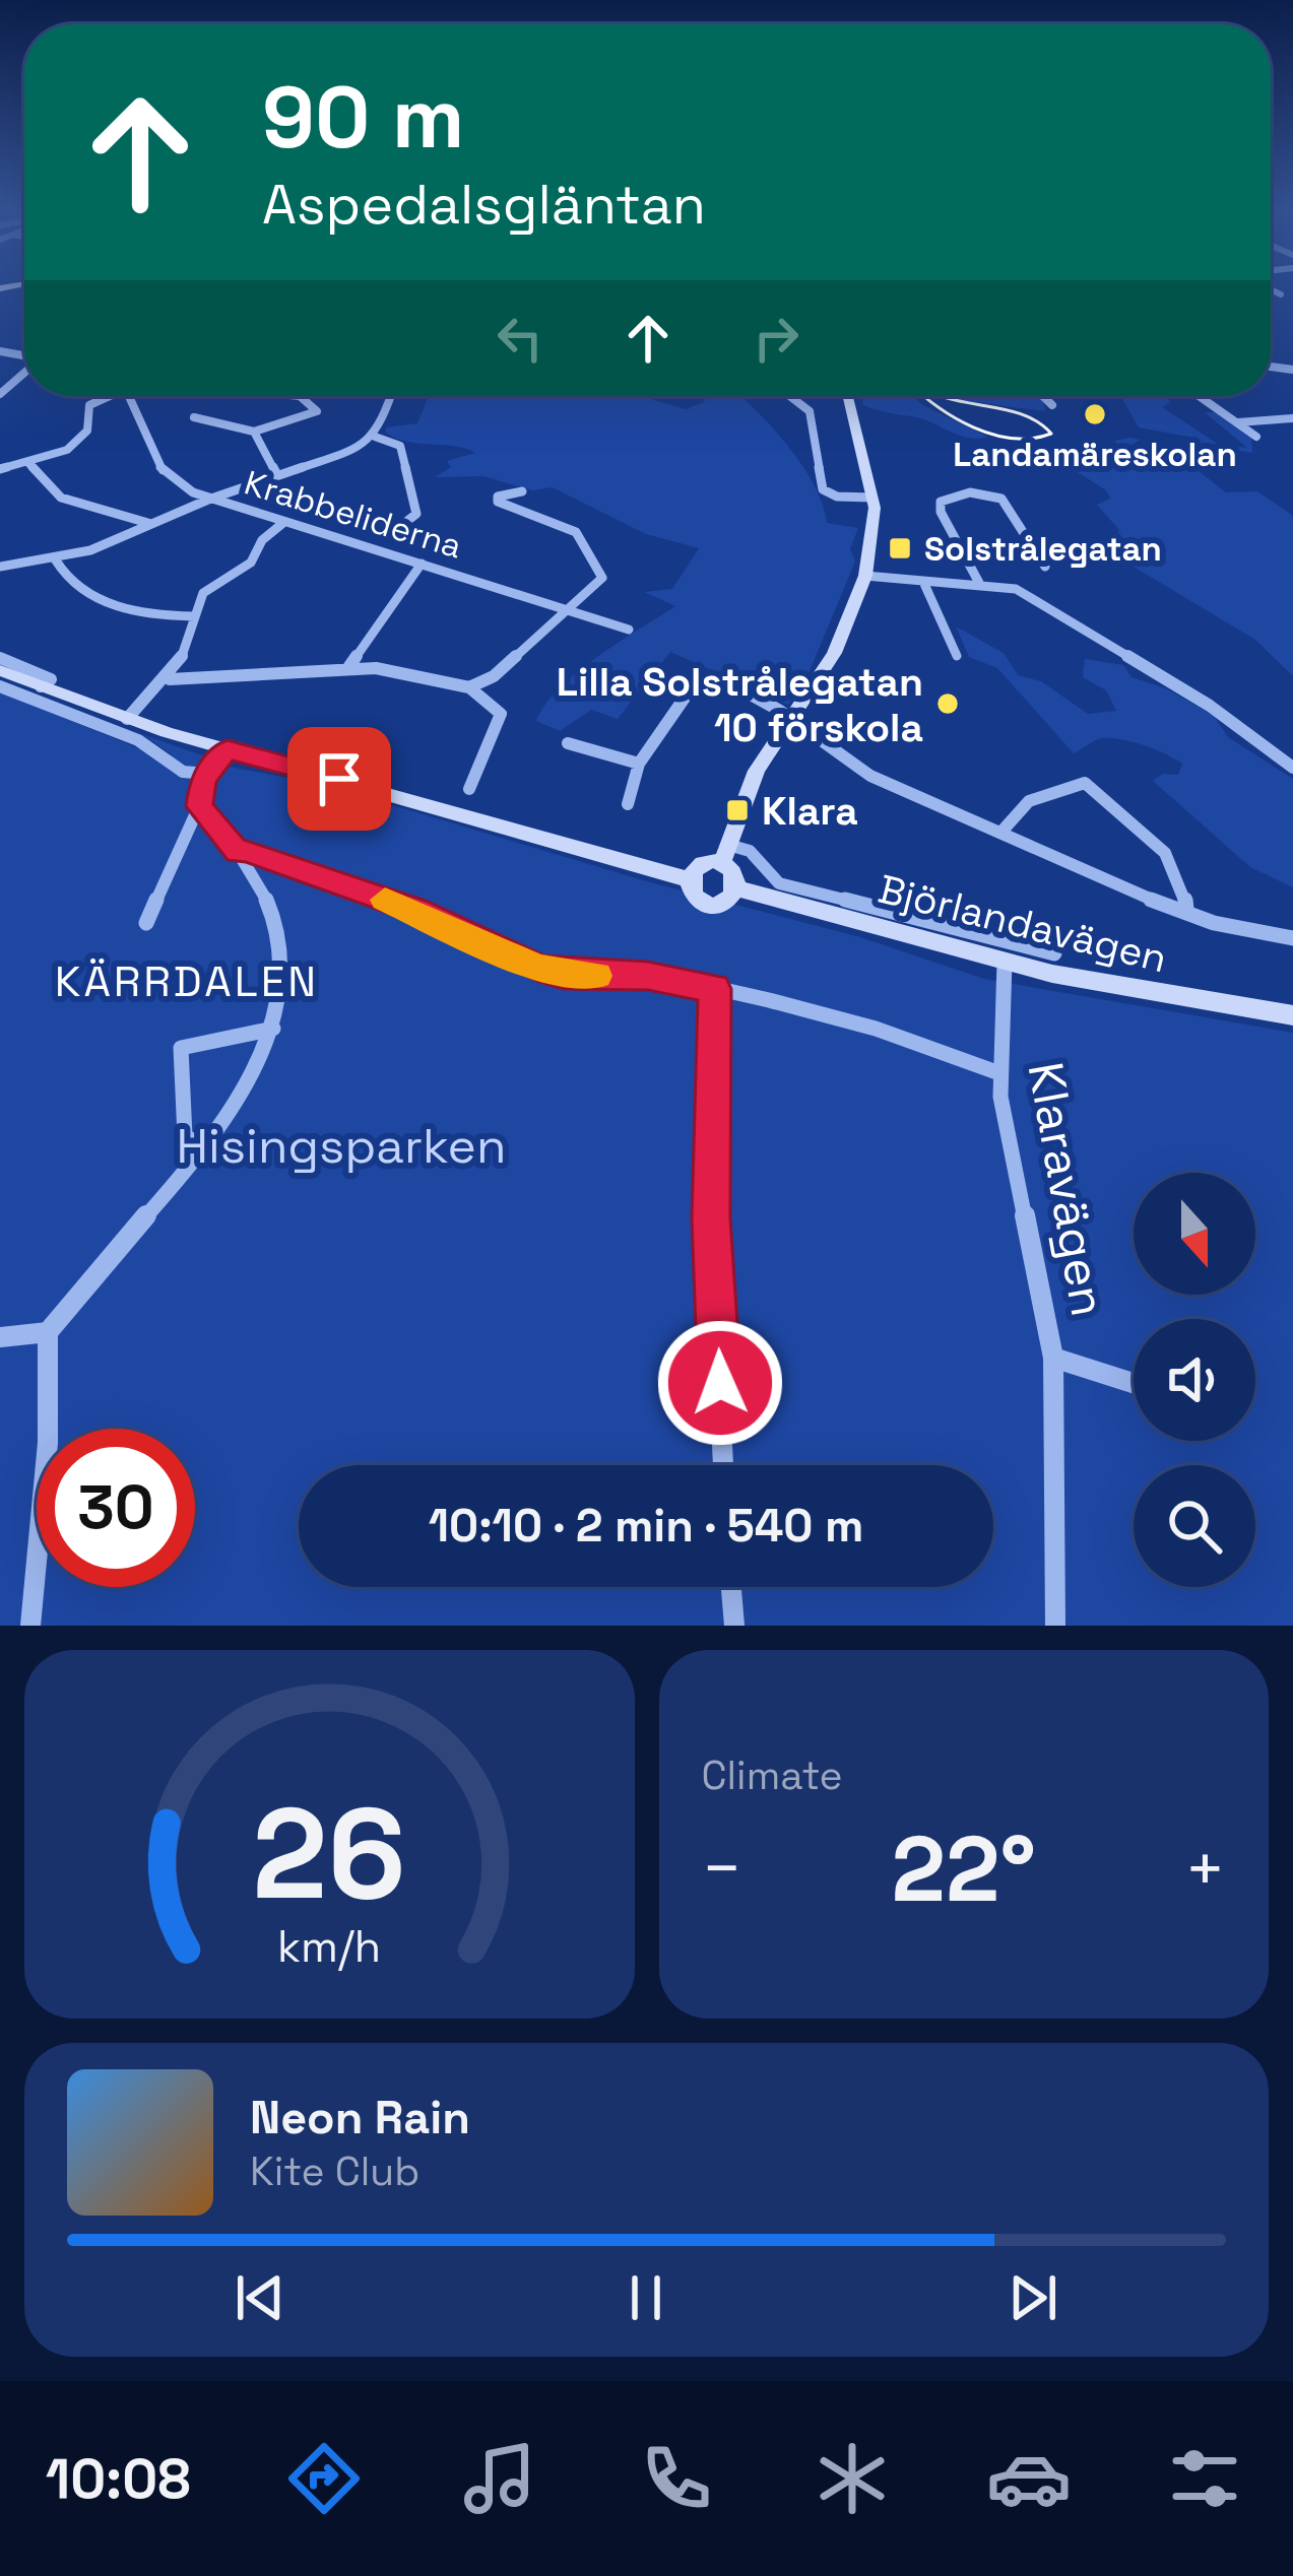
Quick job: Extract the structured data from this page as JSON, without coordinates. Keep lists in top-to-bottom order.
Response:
{
  "streets": {
    "street": ["Krabbeliderna", "Björlandavägen", "Klaravägen"]
  },
  "crossings": [
    ["Björlandavägen", "Klaravägen"]
  ],
  "districts": ["KÄRRDALEN"],
  "parks": ["Hisingsparken"],
  "places": {
    "other": ["Landamäreskolan", "Lilla Solstrålegatan 10 förskola"],
    "transit": ["Solstrålegatan", "Klara"]
  },
  "north": "bottom",
  "page": {
    "turn": ["90 m", "Aspedalsgläntan"],
    "limit": "30",
    "trip": "10:10 · 2 min · 540 m",
    "tile": "Climate",
    "heat": ["−", "22°", "+"],
    "song": ["Neon Rain", "Kite Club"],
    "tabs": "10:08",
    "gauge": ["26", "km/h"]
  }
}
